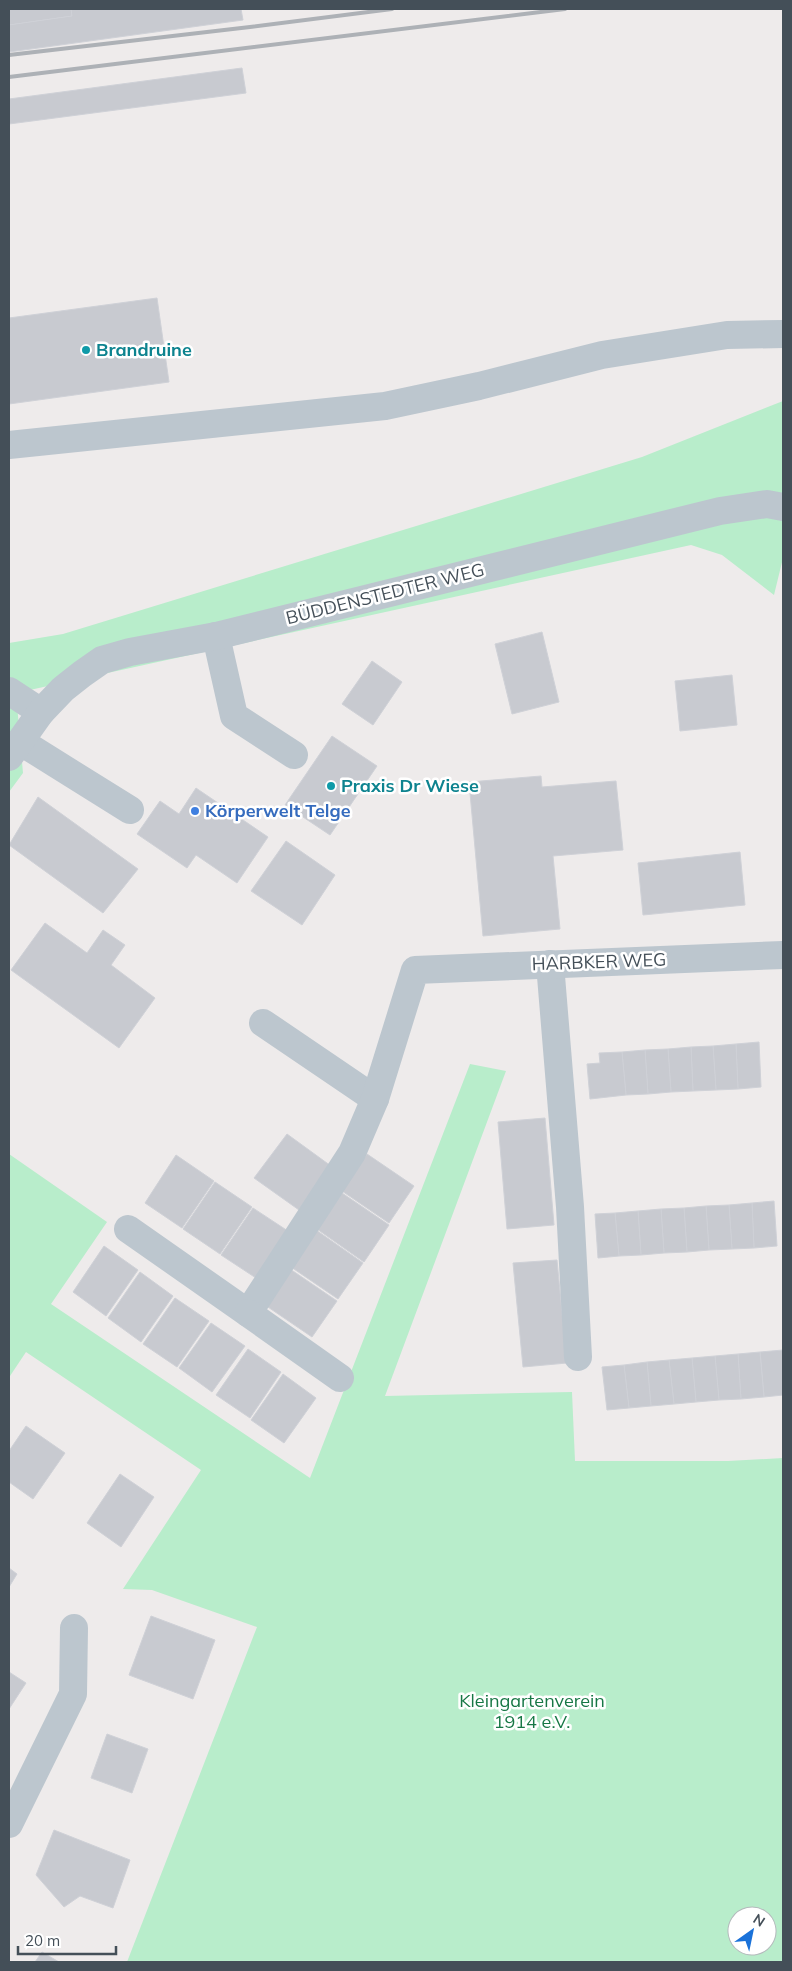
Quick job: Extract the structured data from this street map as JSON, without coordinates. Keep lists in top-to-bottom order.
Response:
{
  "streets": {
    "street": ["BÜDDENSTEDTER WEG", "HARBKER WEG"]
  },
  "parks": ["Kleingartenverein 1914 e.V."],
  "places": ["Brandruine", "Praxis Dr Wiese", "Körperwelt Telge"],
  "scale_bar": "20 m",
  "north": "top right"
}
